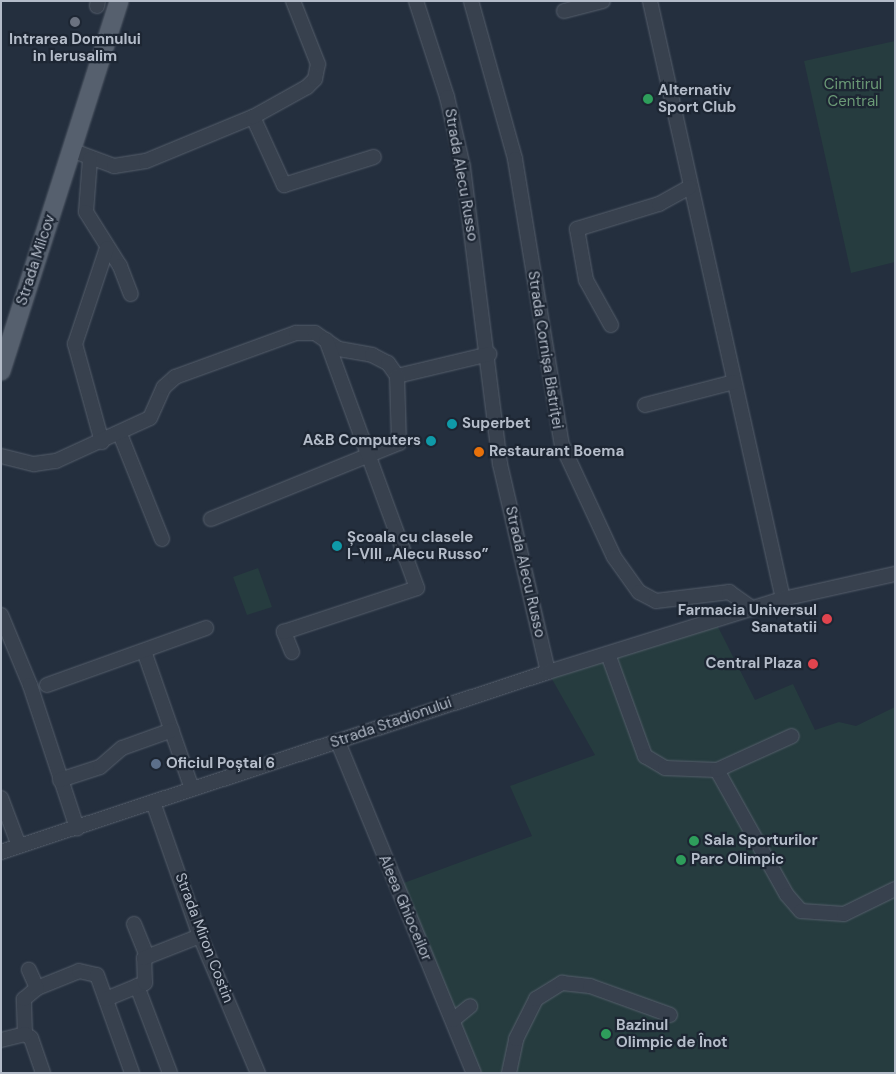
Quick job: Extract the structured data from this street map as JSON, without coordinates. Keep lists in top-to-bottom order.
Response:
{
  "streets": {
    "main road": ["Strada Milcov"],
    "street": [
      "Strada Alecu Russo",
      "Strada Cornișa Bistriței",
      "Strada Stadionului",
      "Aleea Ghioceilor",
      "Strada Miron Costin"
    ]
  },
  "crossings": [
    ["Strada Alecu Russo", "Strada Stadionului"],
    ["Strada Cornișa Bistriței", "Strada Stadionului"],
    ["Strada Stadionului", "Aleea Ghioceilor"],
    ["Strada Stadionului", "Strada Miron Costin"]
  ],
  "parks": ["Cimitirul Central"],
  "places": [
    "Intrarea Domnului in Ierusalim",
    "Alternativ Sport Club",
    "Superbet",
    "A&B Computers",
    "Restaurant Boema",
    "Școala cu clasele I-VIII „Alecu Russo”",
    "Farmacia Universul Sanatatii",
    "Central Plaza",
    "Oficiul Poștal 6",
    "Sala Sporturilor",
    "Parc Olimpic",
    "Bazinul Olimpic de Înot"
  ]
}
